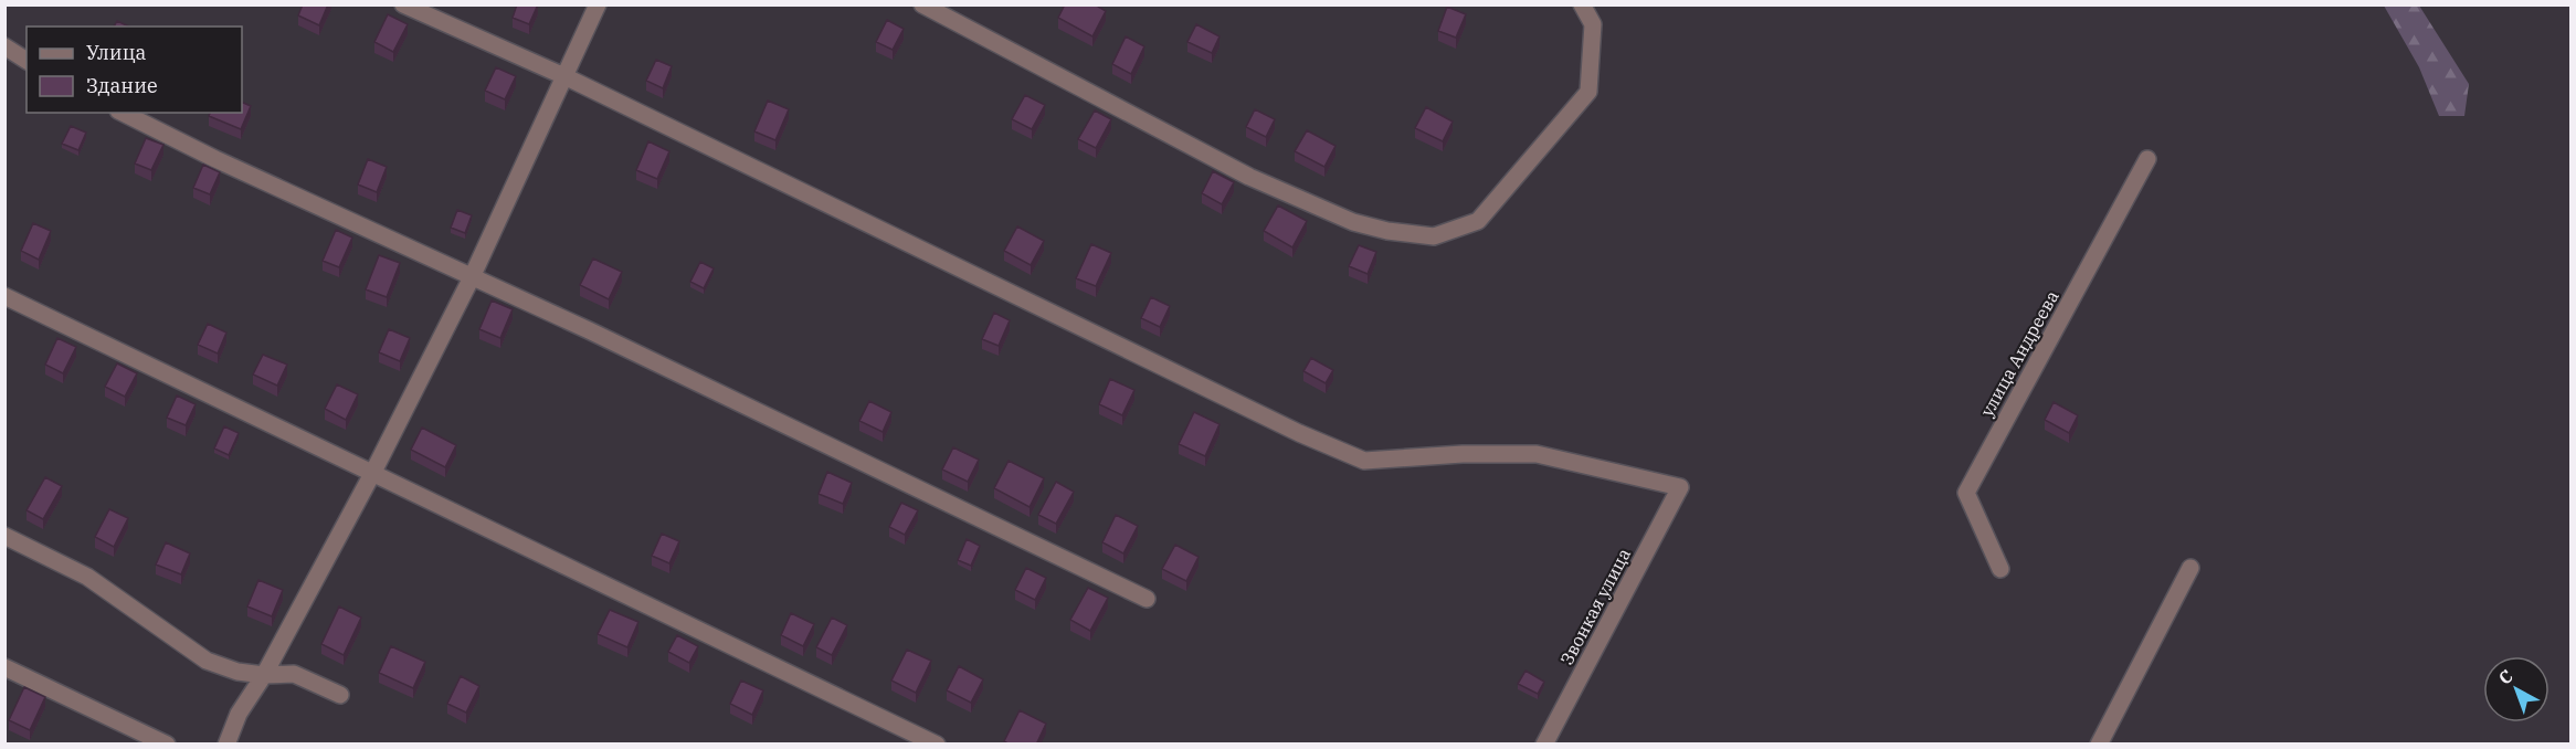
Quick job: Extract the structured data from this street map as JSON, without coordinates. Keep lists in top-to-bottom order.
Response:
{
  "streets": {
    "street": ["улица Андреева", "Звонкая улица"]
  },
  "legend": ["Улица", "Здание"],
  "north": "top left"
}
